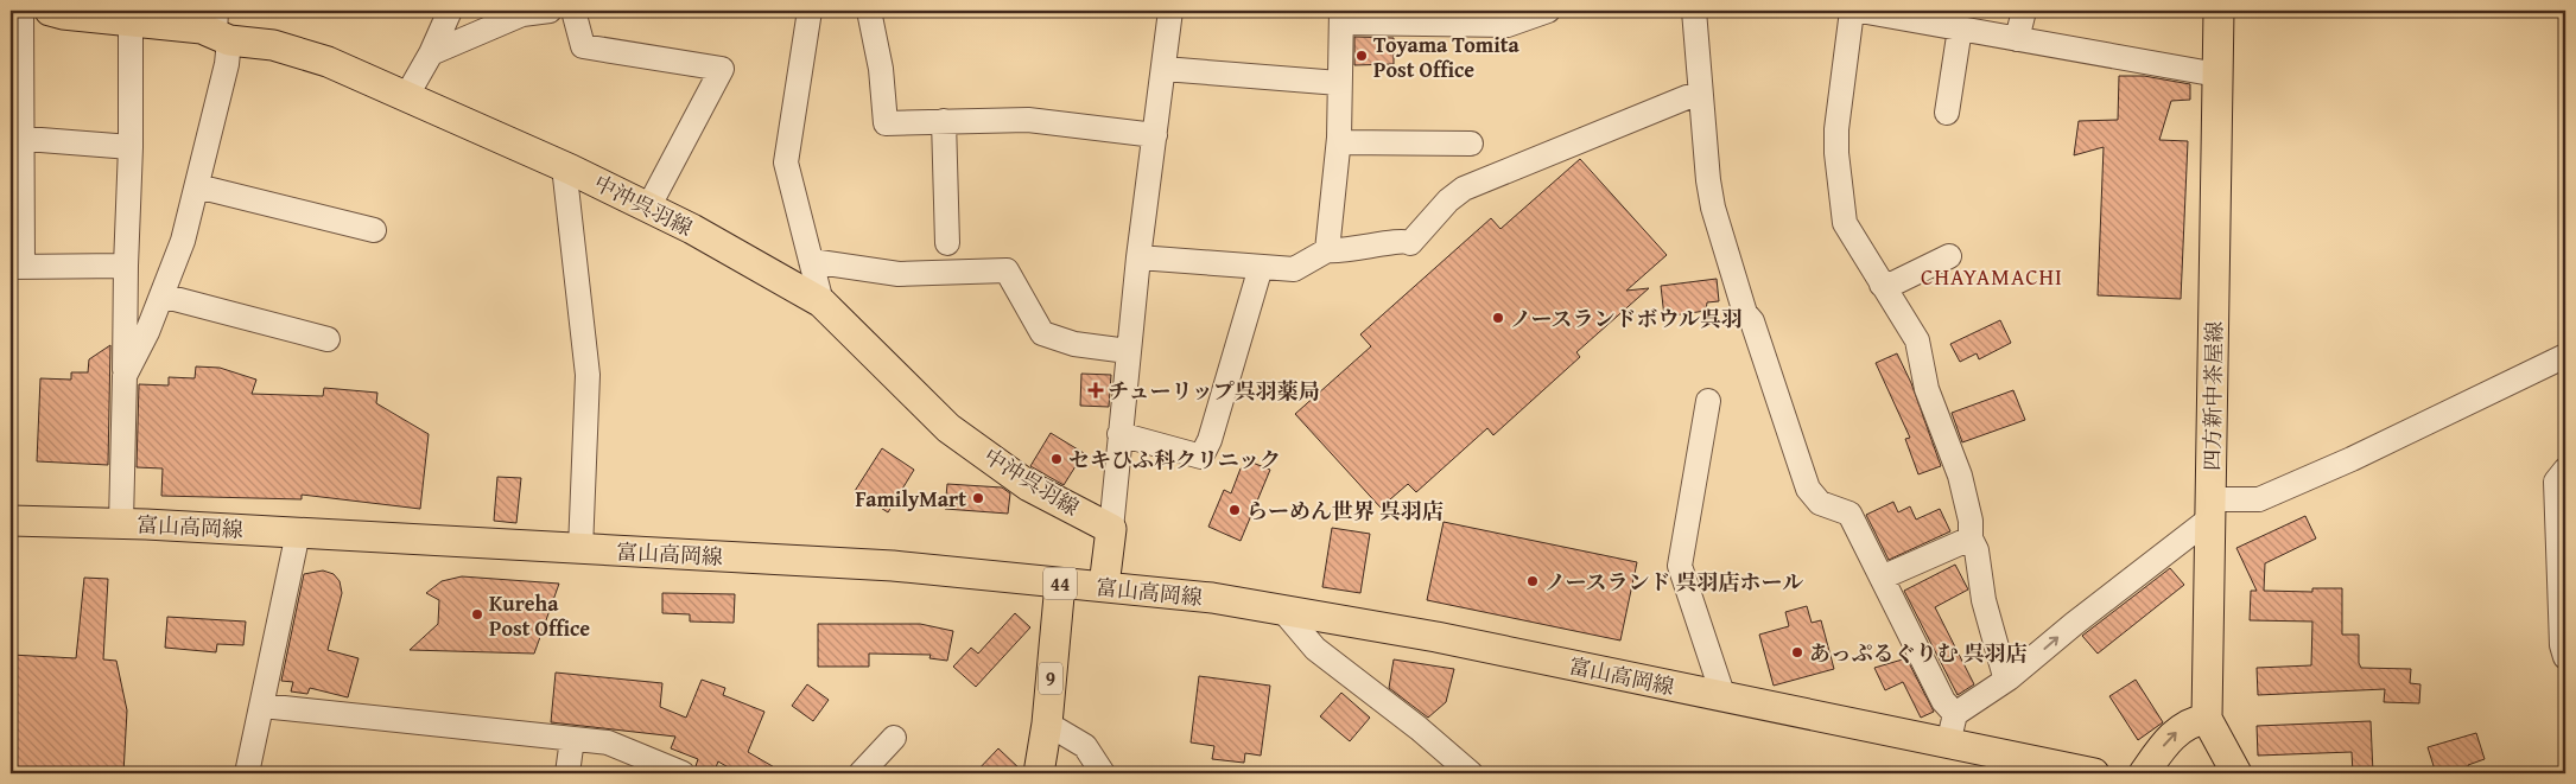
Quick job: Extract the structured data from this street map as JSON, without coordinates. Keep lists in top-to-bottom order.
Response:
{
  "streets": {
    "main road": [
      "中沖呉羽線",
      "四方新中茶屋線",
      "富山高岡線",
      "44",
      "9"
    ]
  },
  "crossings": [
    ["富山高岡線", "9"]
  ],
  "districts": ["CHAYAMACHI"],
  "places": {
    "other": [
      "Toyama Tomita Post Office",
      "ノースランドボウル呉羽",
      "セキひふ科クリニック",
      "FamilyMart",
      "らーめん世界 呉羽店",
      "ノースランド 呉羽店ホール",
      "Kureha Post Office",
      "あっぷるぐりむ 呉羽店"
    ],
    "health": ["チューリップ呉羽薬局"]
  }
}
